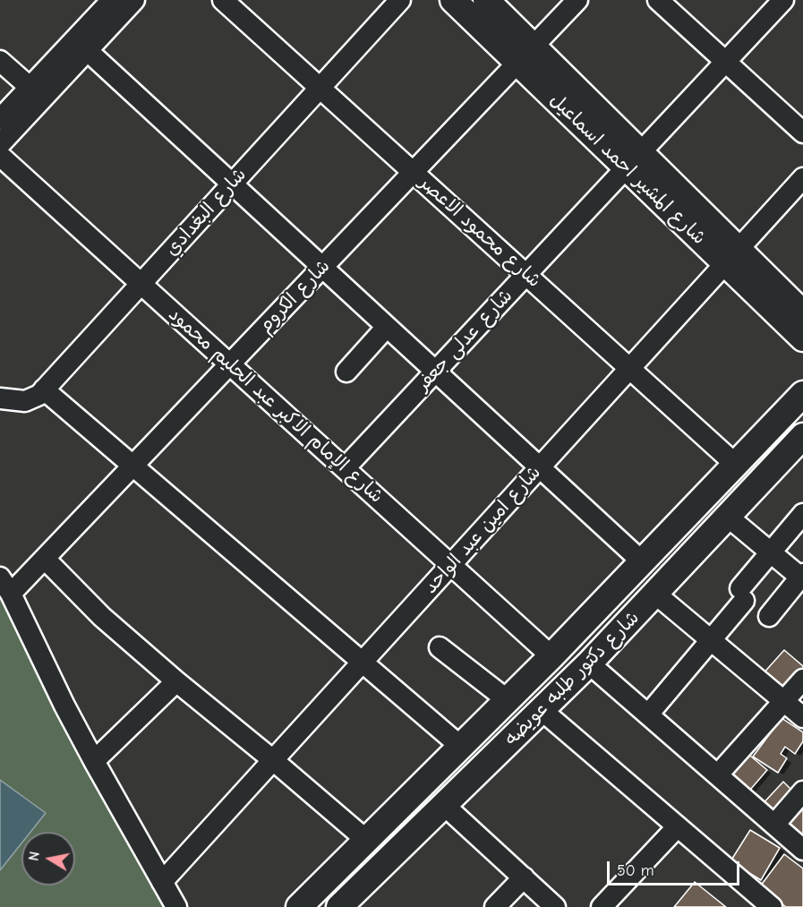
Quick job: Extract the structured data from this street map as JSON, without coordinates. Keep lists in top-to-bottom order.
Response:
{
  "streets": {
    "street": [
      "شارع المشير احمد اسماعيل",
      "شارع البغدادي",
      "شارع محمود الاعصر",
      "شارع الكروم",
      "شارع عدلى جعفر",
      "شارع الإمام الاكبر عبد الحليم محمود",
      "شارع امين عبد الواحد",
      "شارع دكتور طلبه عويضه"
    ]
  },
  "crossings": [
    ["شارع المشير احمد اسماعيل", "شارع الكروم"],
    ["شارع المشير احمد اسماعيل", "شارع عدلى جعفر"],
    ["شارع المشير احمد اسماعيل", "شارع امين عبد الواحد"],
    ["شارع البغدادي", "شارع محمود الاعصر"],
    ["شارع البغدادي", "شارع الإمام الاكبر عبد الحليم محمود"],
    ["شارع محمود الاعصر", "شارع الكروم"],
    ["شارع محمود الاعصر", "شارع عدلى جعفر"],
    ["شارع محمود الاعصر", "شارع امين عبد الواحد"],
    ["شارع محمود الاعصر", "شارع دكتور طلبه عويضه"],
    ["شارع الكروم", "شارع الإمام الاكبر عبد الحليم محمود"],
    ["شارع عدلى جعفر", "شارع الإمام الاكبر عبد الحليم محمود"],
    ["شارع الإمام الاكبر عبد الحليم محمود", "شارع امين عبد الواحد"],
    ["شارع الإمام الاكبر عبد الحليم محمود", "شارع دكتور طلبه عويضه"]
  ],
  "scale_bar": "50 m",
  "north": "left"
}
